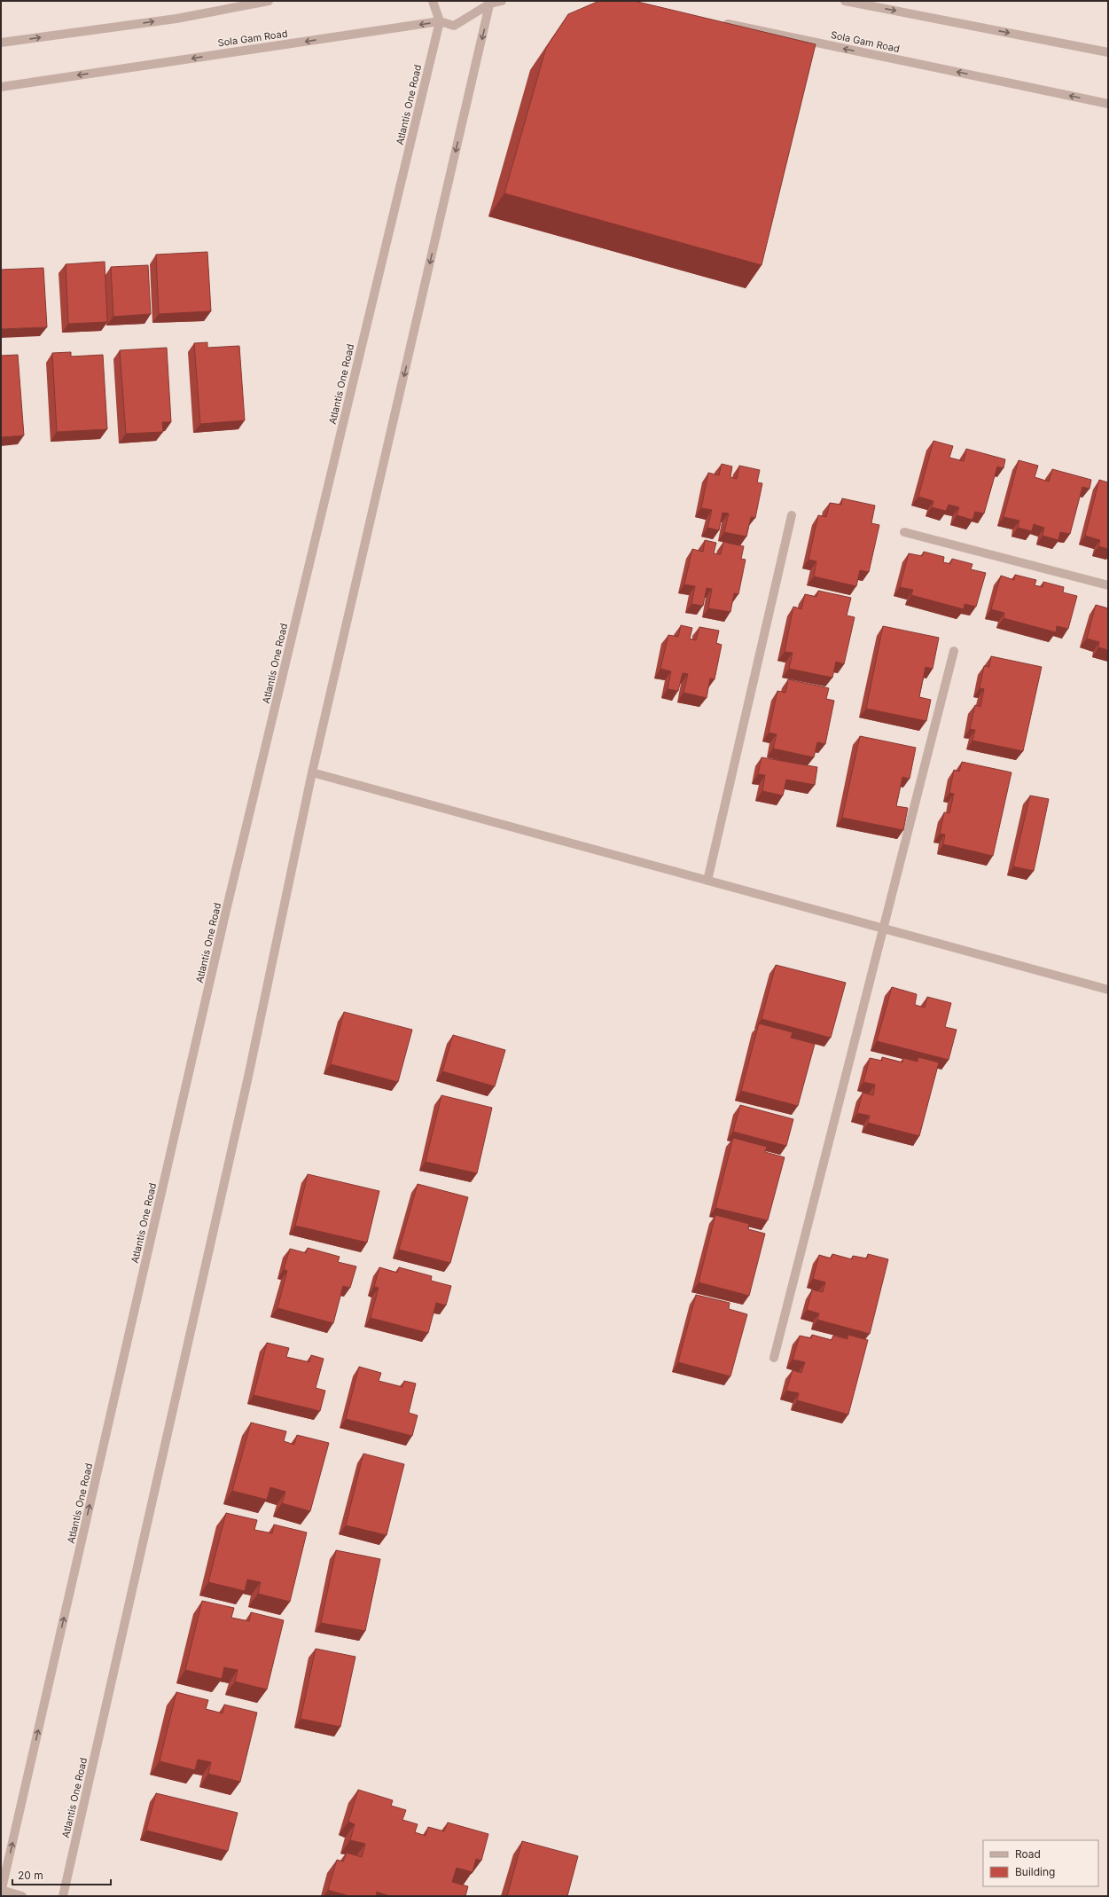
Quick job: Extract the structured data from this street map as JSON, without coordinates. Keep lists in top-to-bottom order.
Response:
{
  "streets": {
    "street": ["Sola Gam Road", "Atlantis One Road"]
  },
  "crossings": [
    ["Sola Gam Road", "Atlantis One Road"]
  ],
  "legend": ["Road", "Building"],
  "scale_bar": "20 m"
}
